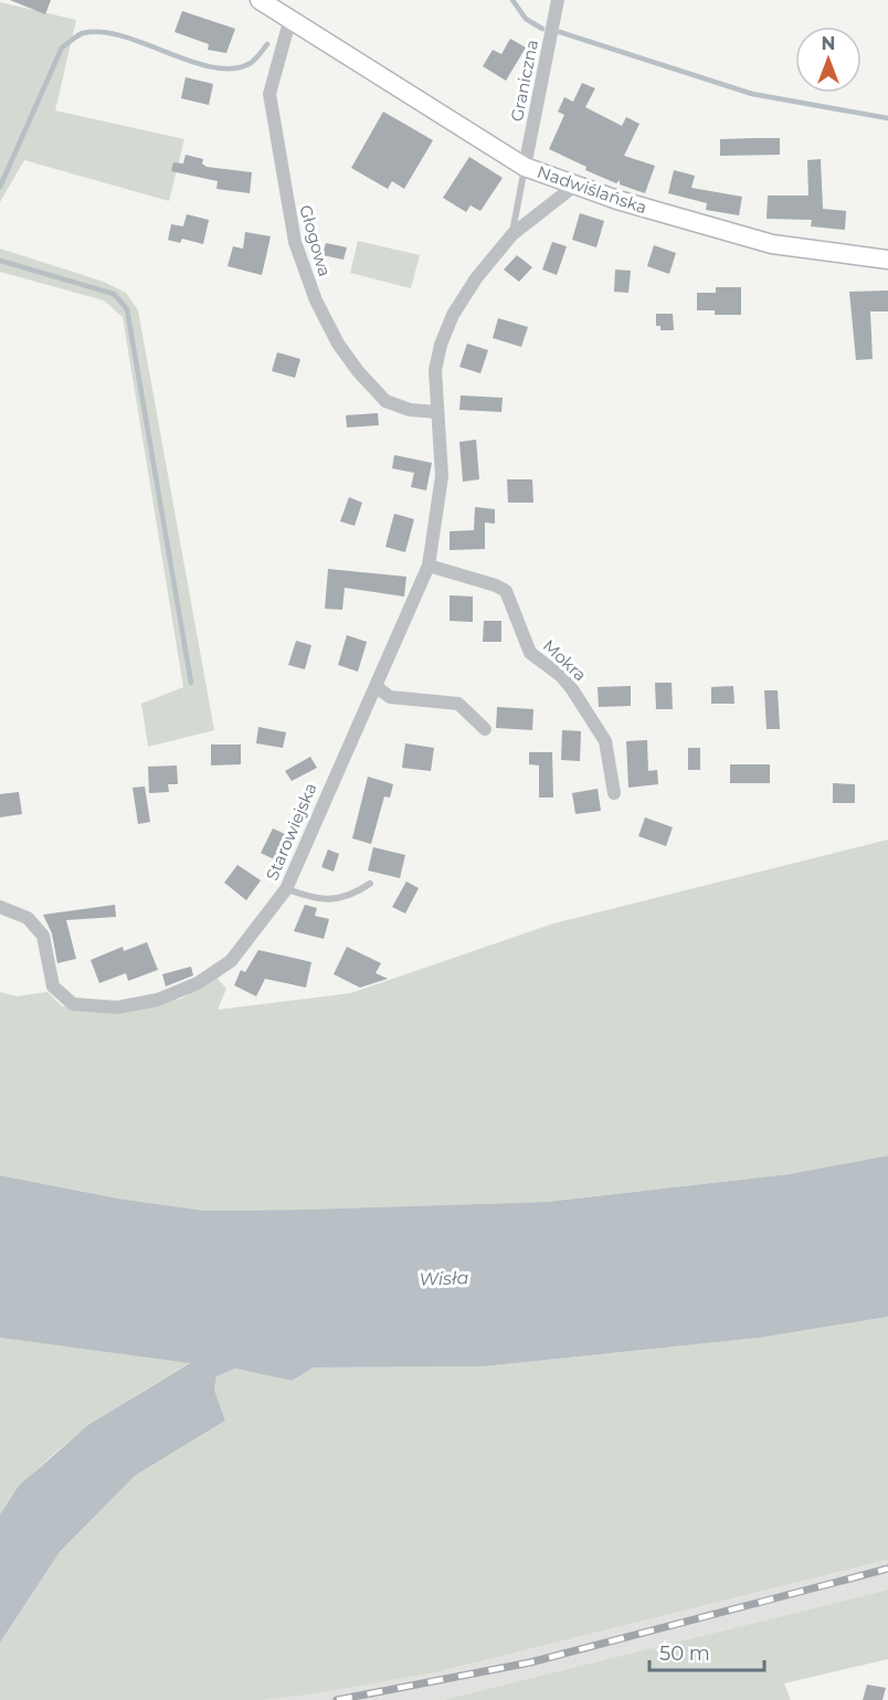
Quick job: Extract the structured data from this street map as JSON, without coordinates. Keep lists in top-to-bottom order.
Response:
{
  "streets": {
    "street": [
      "Graniczna",
      "Nadwiślańska",
      "Głogowa",
      "Mokra",
      "Starowiejska"
    ]
  },
  "crossings": [
    ["Graniczna", "Nadwiślańska"],
    ["Nadwiślańska", "Głogowa"],
    ["Nadwiślańska", "Starowiejska"],
    ["Głogowa", "Starowiejska"],
    ["Mokra", "Starowiejska"]
  ],
  "water": ["Wisła"],
  "scale_bar": "50 m",
  "north": "top"
}
